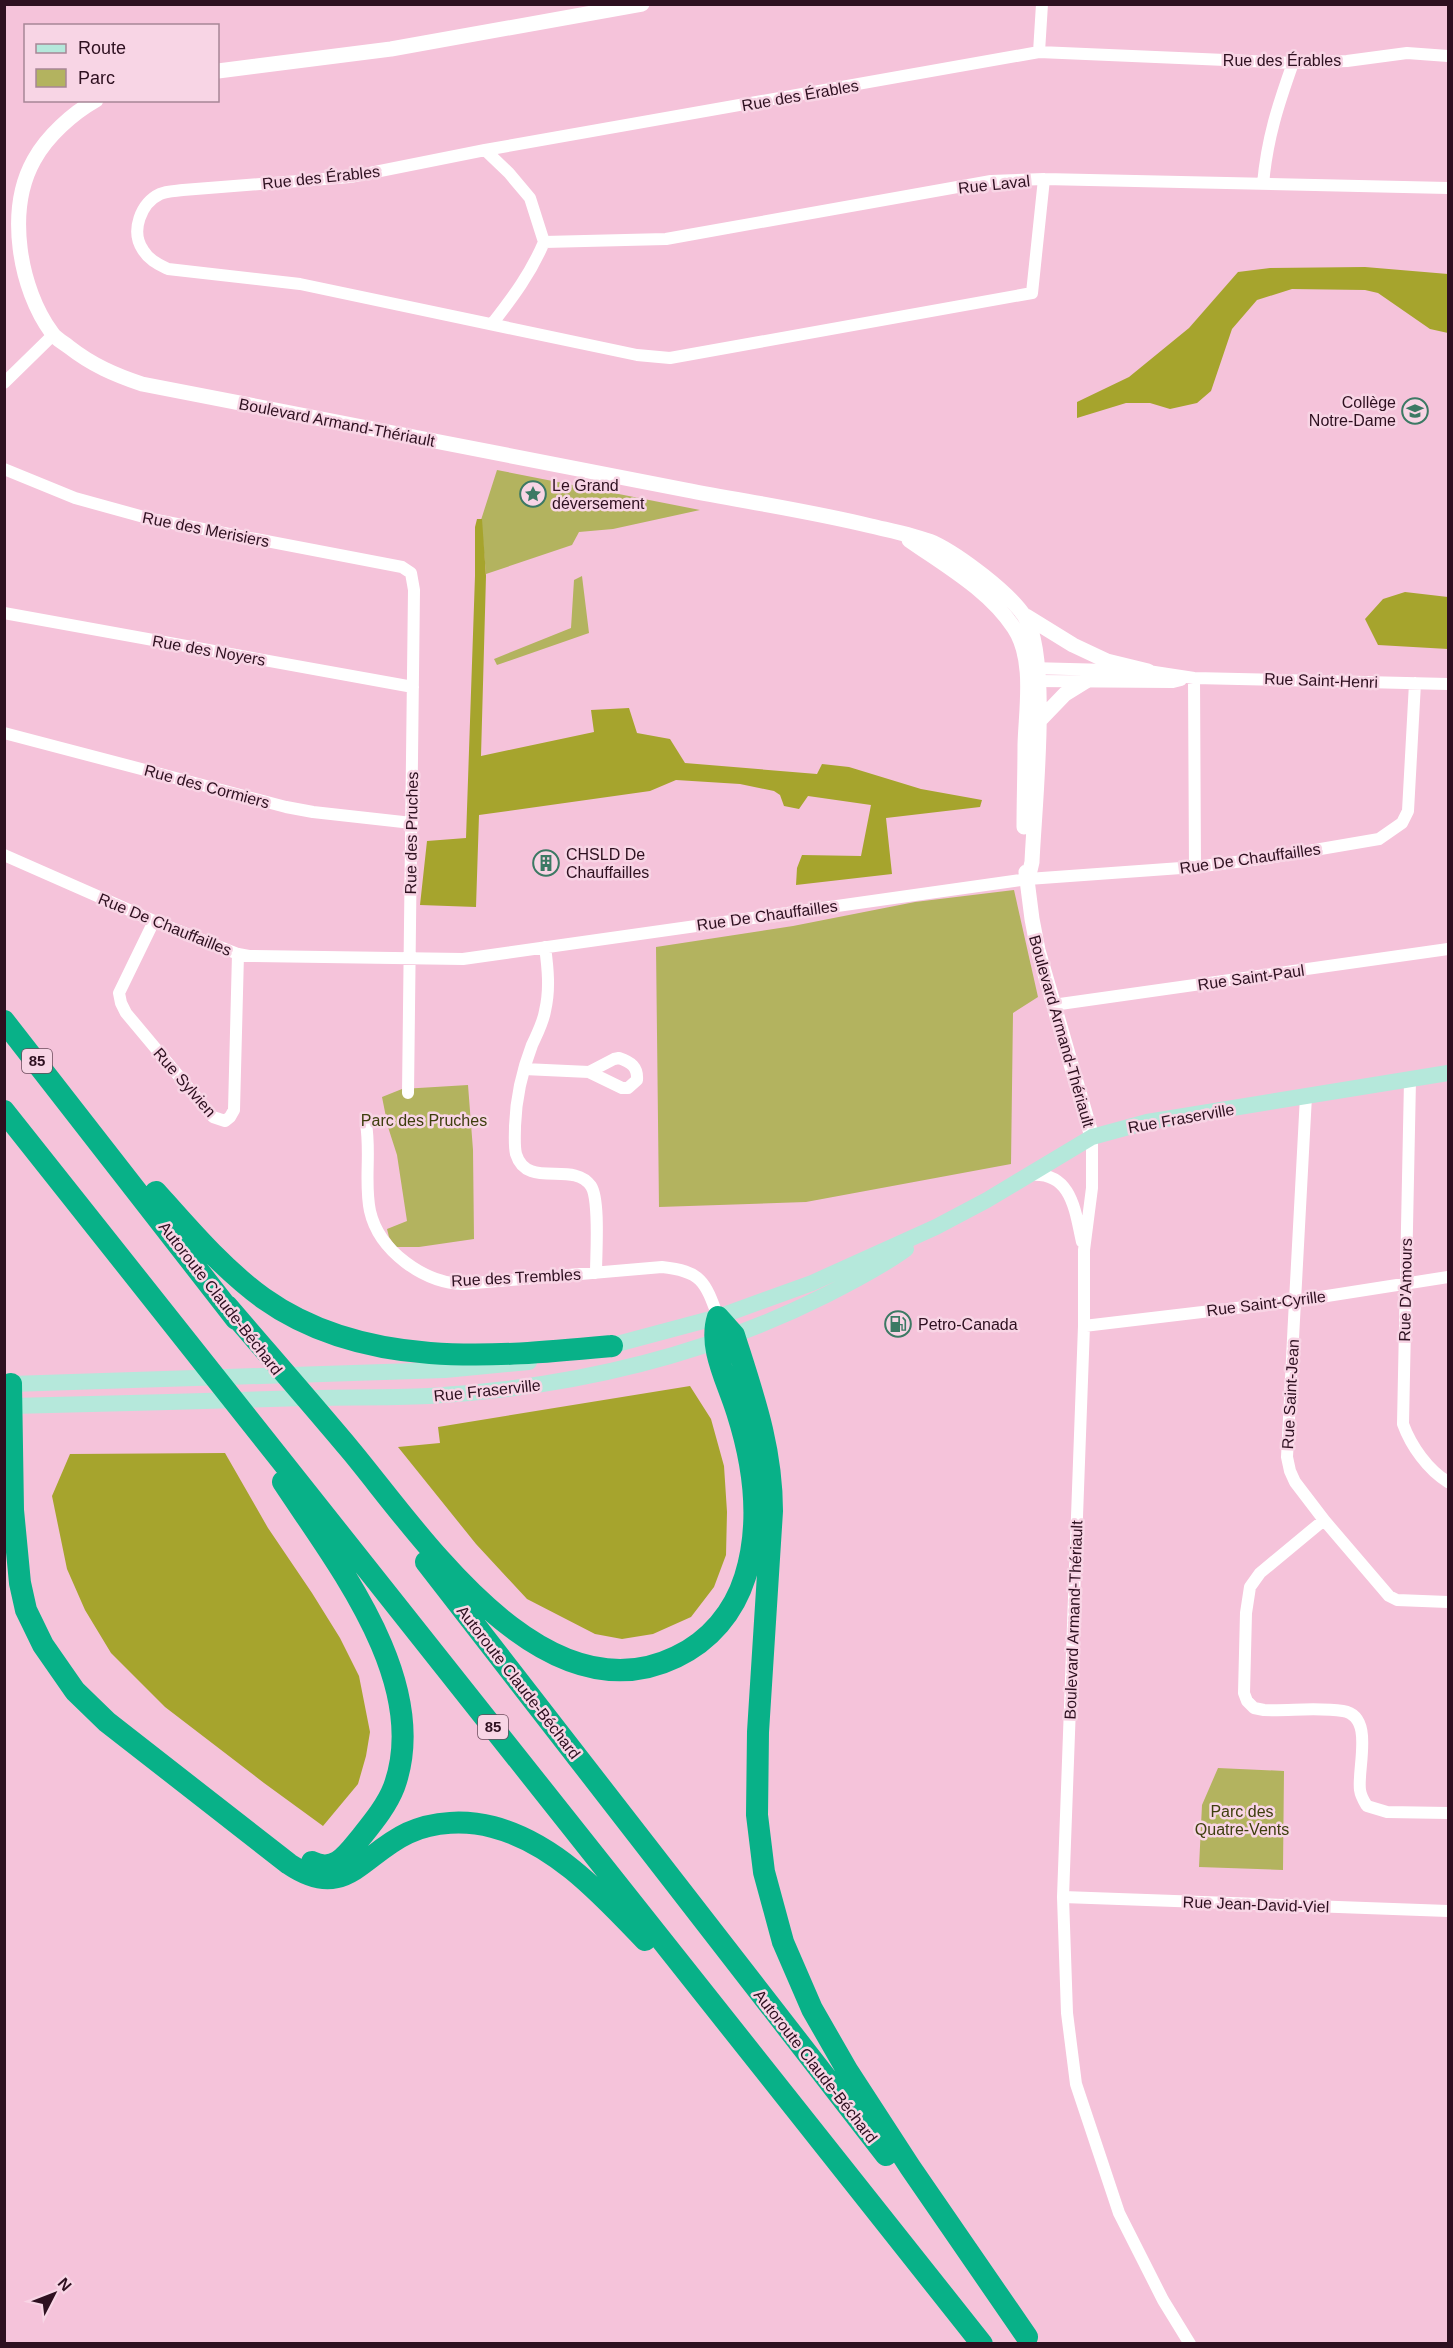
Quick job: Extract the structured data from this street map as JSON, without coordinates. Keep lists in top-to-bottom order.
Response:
{
  "streets": {
    "highway": ["85", "Autoroute Claude-Béchard"],
    "main road": ["Rue Fraserville"],
    "street": [
      "Rue des Érables",
      "Rue Laval",
      "Boulevard Armand-Thériault",
      "Rue des Merisiers",
      "Rue des Noyers",
      "Rue Saint-Henri",
      "Rue des Cormiers",
      "Rue des Pruches",
      "Rue De Chauffailles",
      "Rue Saint-Paul",
      "Rue Sylvien",
      "Rue des Trembles",
      "Rue D'Amours",
      "Rue Saint-Cyrille",
      "Rue Saint-Jean",
      "Rue Jean-David-Viel"
    ]
  },
  "crossings": [
    ["Rue des Érables", "Rue Laval"],
    ["Boulevard Armand-Thériault", "Rue Saint-Henri"],
    ["Boulevard Armand-Thériault", "Rue De Chauffailles"],
    ["Boulevard Armand-Thériault", "Rue Saint-Paul"],
    ["Boulevard Armand-Thériault", "Rue Fraserville"],
    ["Boulevard Armand-Thériault", "Rue Saint-Cyrille"],
    ["Boulevard Armand-Thériault", "Rue Jean-David-Viel"],
    ["Rue des Merisiers", "Rue des Pruches"],
    ["Rue des Noyers", "Rue des Pruches"],
    ["Rue Saint-Henri", "Rue De Chauffailles"],
    ["Rue des Cormiers", "Rue des Pruches"],
    ["Rue des Pruches", "Rue De Chauffailles"],
    ["Rue De Chauffailles", "Rue Sylvien"],
    ["Rue Fraserville", "Rue des Trembles"],
    ["Rue Fraserville", "Rue D'Amours"],
    ["Rue Fraserville", "Rue Saint-Jean"],
    ["Rue D'Amours", "Rue Saint-Cyrille"],
    ["Rue Saint-Cyrille", "Rue Saint-Jean"]
  ],
  "parks": ["Parc des Pruches", "Parc des Quatre-Vents"],
  "places": {
    "school or university": ["Collège Notre-Dame"],
    "place": ["Le Grand déversement"],
    "building": ["CHSLD De Chauffailles"],
    "fuel station": ["Petro-Canada"]
  },
  "legend": ["Route", "Parc"],
  "north": "top right"
}
